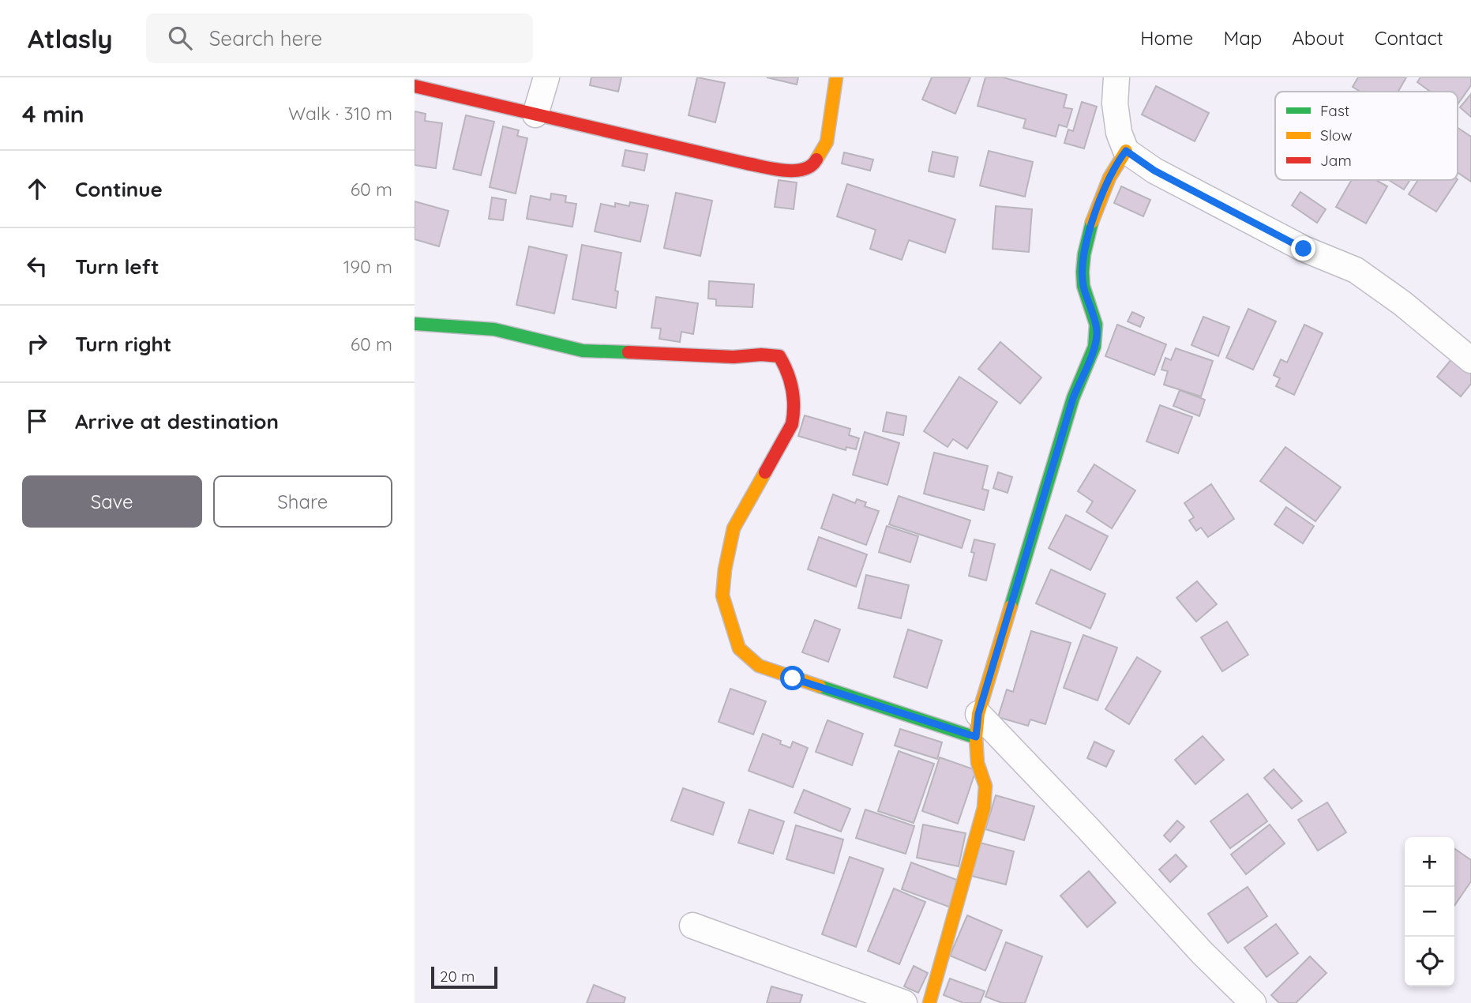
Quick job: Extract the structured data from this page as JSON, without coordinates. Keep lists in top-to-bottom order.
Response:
{
  "legend": ["Fast", "Slow", "Jam"],
  "scale_bar": "20 m",
  "page": {
    "header": "Atlasly",
    "search": "Search here",
    "nav": [
      "Home",
      "Map",
      "About",
      "Contact"
    ],
    "heading": ["4 min", "Walk · 310 m"],
    "list": [
      ["Continue", "60 m"],
      ["Turn left", "190 m"],
      ["Turn right", "60 m"],
      "Arrive at destination"
    ],
    "buttons": ["Save", "Share"],
    "map_buttons": ["+", "−"],
    "scale": "20 m"
  }
}
